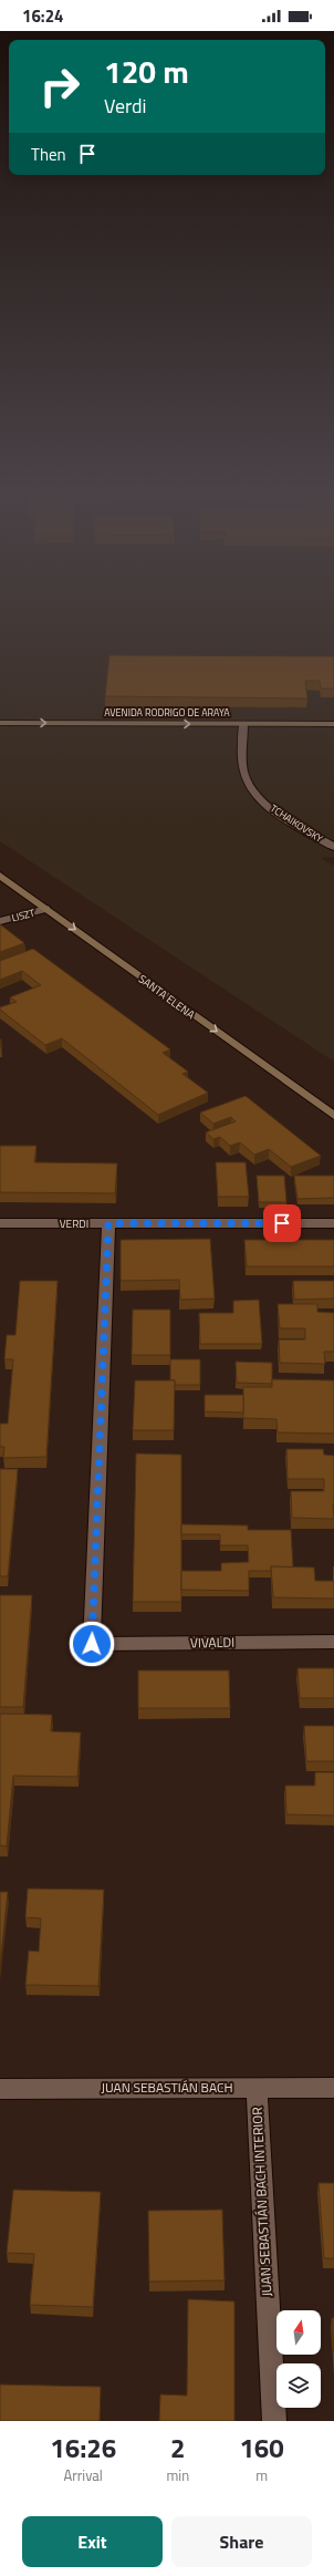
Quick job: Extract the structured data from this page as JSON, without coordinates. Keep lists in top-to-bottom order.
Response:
{
  "streets": {
    "street": [
      "AVENIDA RODRIGO DE ARAYA",
      "TCHAIKOVSKY",
      "LISZT",
      "SANTA ELENA",
      "VERDI",
      "VIVALDI",
      "JUAN SEBASTIÁN BACH",
      "JUAN SEBASTIÁN BACH INTERIOR"
    ]
  },
  "crossings": [
    ["AVENIDA RODRIGO DE ARAYA", "TCHAIKOVSKY"],
    ["LISZT", "SANTA ELENA"],
    ["VERDI", "VIVALDI"],
    ["JUAN SEBASTIÁN BACH", "JUAN SEBASTIÁN BACH INTERIOR"]
  ],
  "one_way": ["AVENIDA RODRIGO DE ARAYA", "SANTA ELENA"],
  "north": "top",
  "page": {
    "status": "16:24",
    "turn": ["120 m", "Verdi"],
    "then": "Then",
    "eta": [
      "16:26",
      "Arrival",
      "2",
      "min",
      "160",
      "m"
    ],
    "buttons": ["Exit", "Share"]
  }
}
